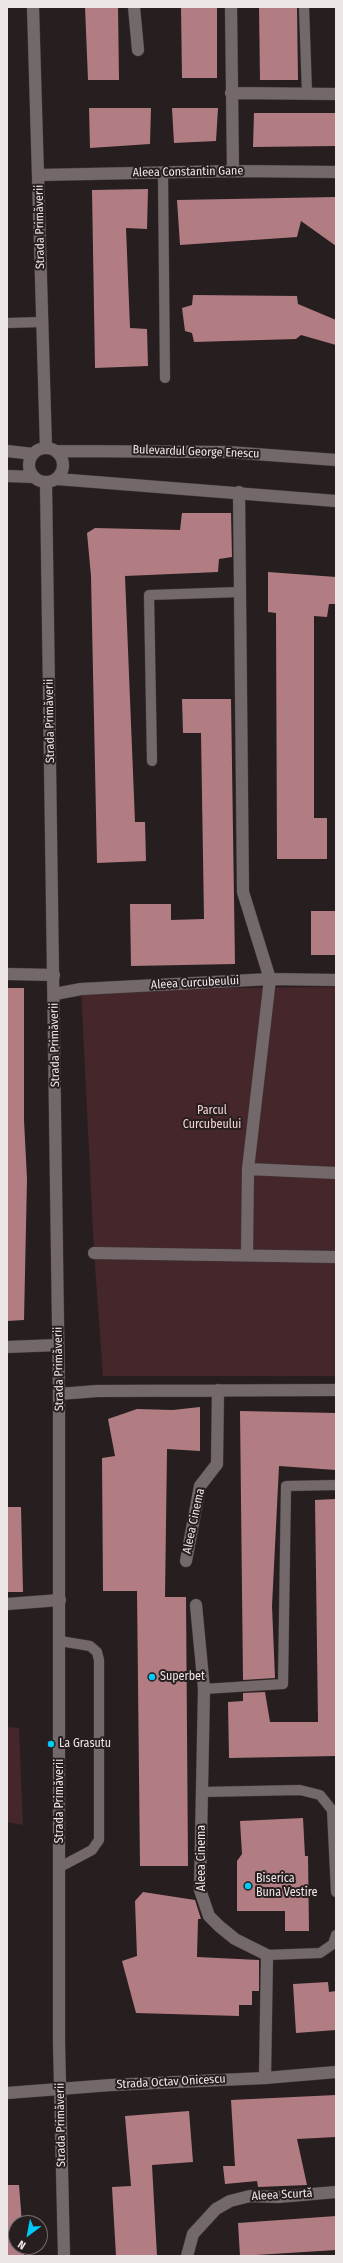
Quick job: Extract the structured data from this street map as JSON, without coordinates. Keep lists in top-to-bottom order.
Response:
{
  "streets": {
    "street": [
      "Aleea Constantin Gane",
      "Strada Primăverii",
      "Bulevardul George Enescu",
      "Aleea Curcubeului",
      "Aleea Cinema",
      "Strada Octav Onicescu",
      "Aleea Scurtă"
    ]
  },
  "crossings": [
    ["Aleea Constantin Gane", "Strada Primăverii"],
    ["Strada Primăverii", "Bulevardul George Enescu"],
    ["Strada Primăverii", "Aleea Curcubeului"],
    ["Strada Primăverii", "Strada Octav Onicescu"]
  ],
  "parks": ["Parcul Curcubeului"],
  "places": ["Superbet", "La Grasutu", "Biserica Buna Vestire"],
  "north": "bottom left"
}
